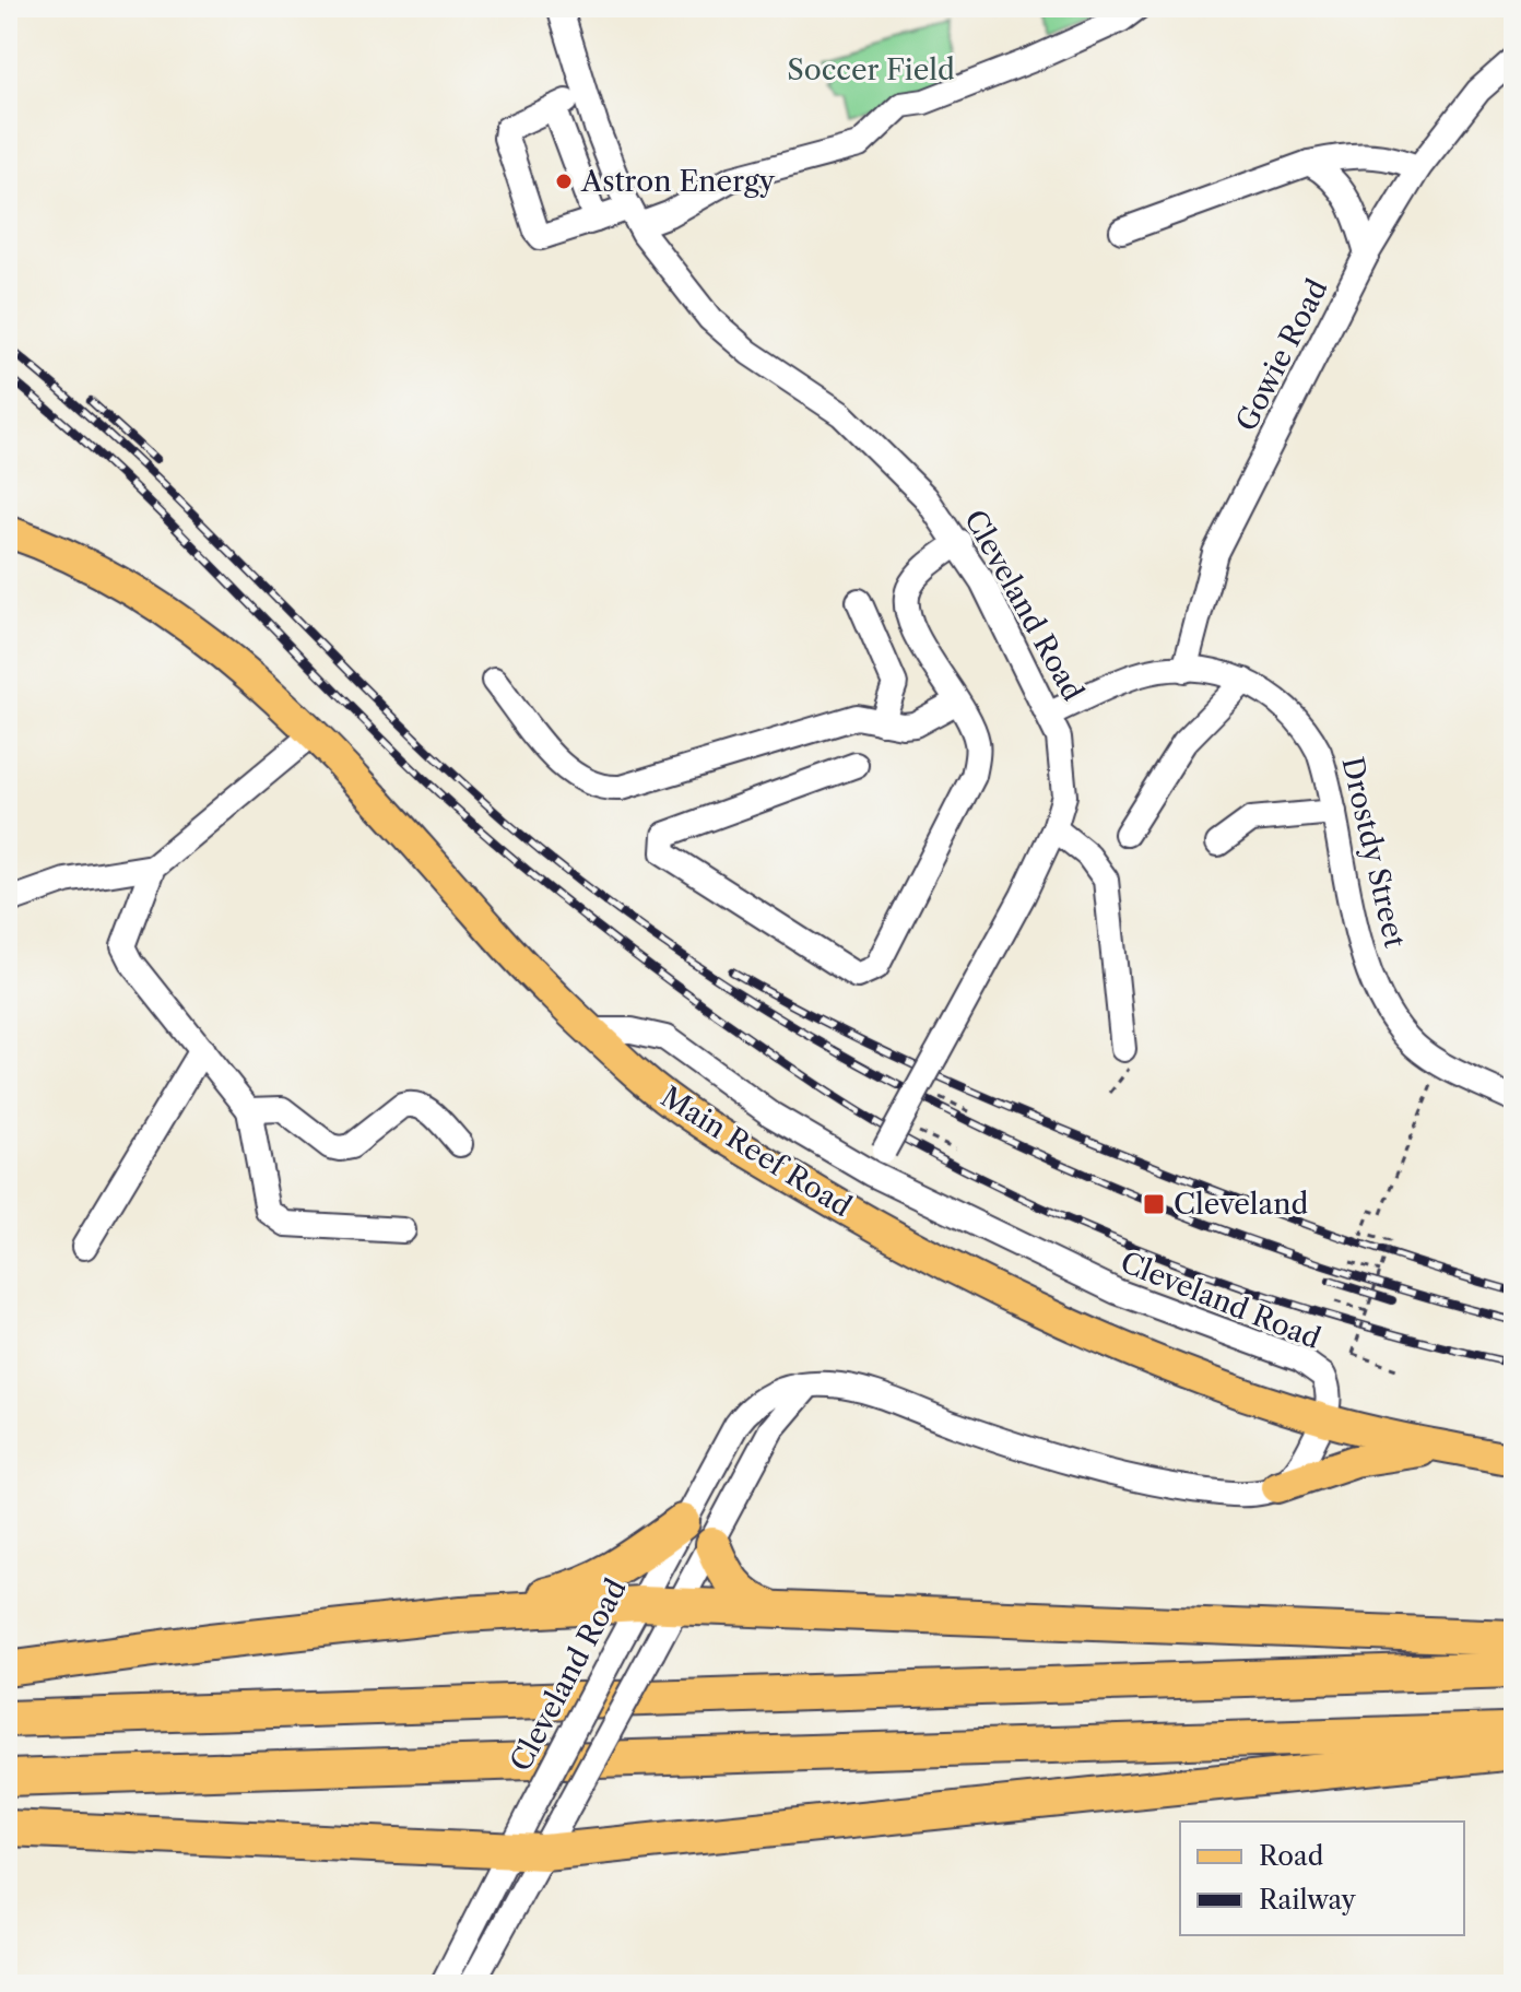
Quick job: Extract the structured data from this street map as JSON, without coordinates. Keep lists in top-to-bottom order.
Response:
{
  "streets": {
    "main road": ["Main Reef Road"],
    "street": ["Gowie Road", "Cleveland Road", "Drostdy Street"]
  },
  "crossings": [
    ["Gowie Road", "Drostdy Street"],
    ["Cleveland Road", "Drostdy Street"],
    ["Cleveland Road", "Main Reef Road"]
  ],
  "parks": ["Soccer Field"],
  "places": {
    "other": ["Astron Energy"],
    "transit": ["Cleveland"]
  },
  "legend": ["Road", "Railway"]
}
